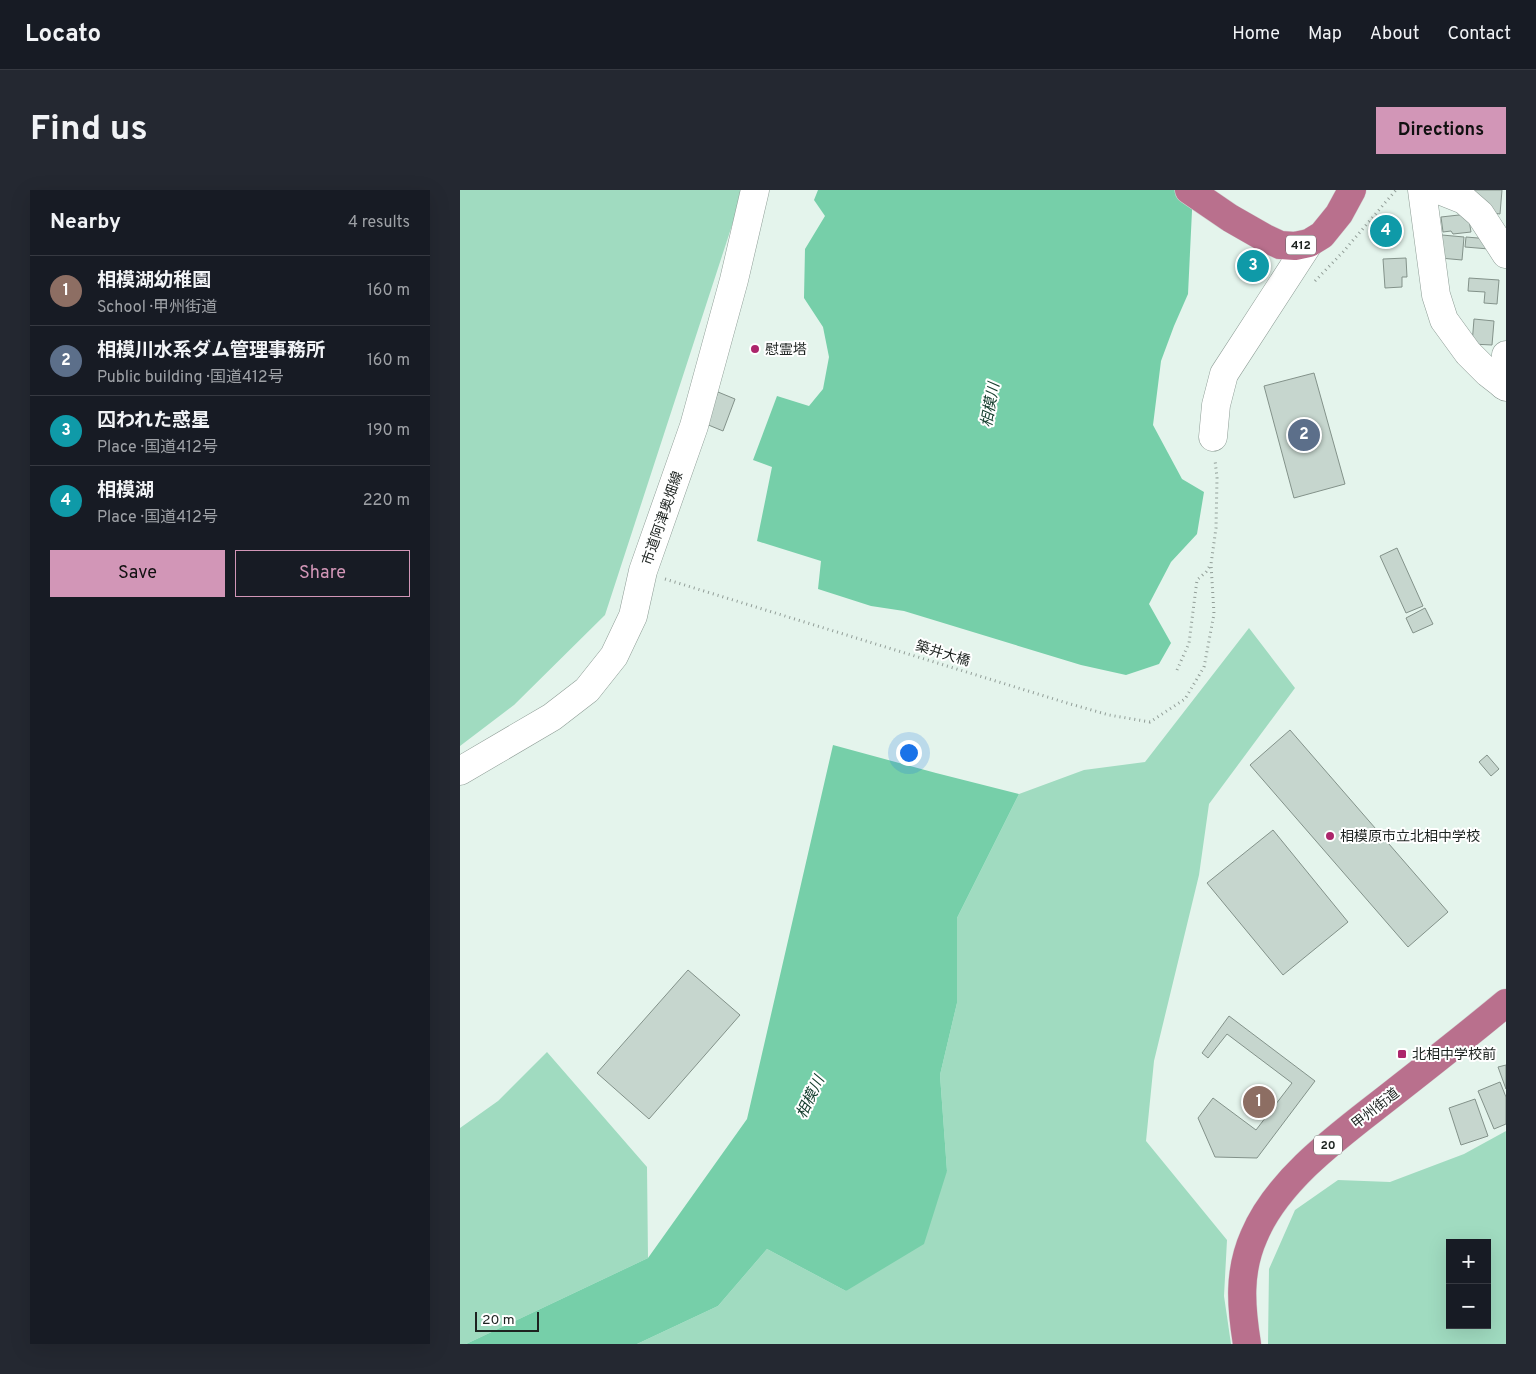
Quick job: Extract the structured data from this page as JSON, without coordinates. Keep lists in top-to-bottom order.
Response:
{
  "streets": {
    "highway": ["412", "甲州街道", "20"],
    "street": ["市道阿津奥畑線"],
    "path": ["築井大橋"]
  },
  "water": ["相模川"],
  "places": {
    "other": ["慰霊塔", "相模原市立北相中学校"],
    "transit": ["北相中学校前"]
  },
  "scale_bar": "20 m",
  "page": {
    "header": "Locato",
    "nav": [
      "Home",
      "Map",
      "About",
      "Contact"
    ],
    "buttons": [
      "Directions",
      ["Save", "Share"]
    ],
    "title": "Find us",
    "heading": ["Nearby", "4 results"],
    "pins": [
      "4",
      "3",
      "2",
      "1"
    ],
    "list": [
      {
        "mark": "1",
        "name": "相模湖幼稚園",
        "note": "School · 甲州街道",
        "value": "160 m"
      },
      {
        "mark": "2",
        "name": "相模川水系ダム管理事務所",
        "note": "Public building · 国道412号",
        "value": "160 m"
      },
      {
        "mark": "3",
        "name": "囚われた惑星",
        "note": "Place · 国道412号",
        "value": "190 m"
      },
      {
        "mark": "4",
        "name": "相模湖",
        "note": "Place · 国道412号",
        "value": "220 m"
      }
    ],
    "map_buttons": ["+", "−"],
    "scale": "20 m"
  }
}
